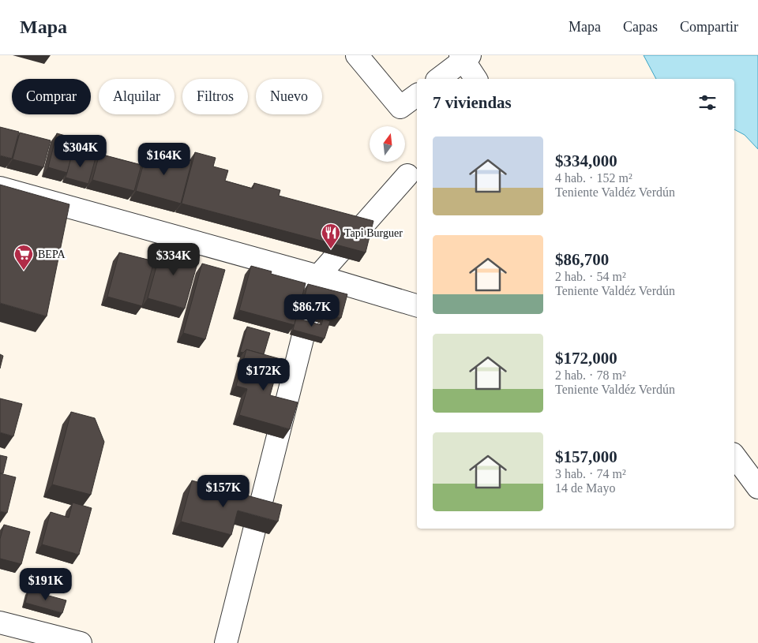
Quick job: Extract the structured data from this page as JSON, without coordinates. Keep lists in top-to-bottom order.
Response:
{
  "places": {
    "restaurant": ["Tapi Burguer"],
    "supermarket": ["BEPA"]
  },
  "north": "top",
  "page": {
    "header": "Mapa",
    "nav": ["Mapa", "Capas", "Compartir"],
    "chip": [
      "Comprar",
      "Alquilar",
      "Filtros",
      "Nuevo"
    ],
    "heading": "7 viviendas",
    "list": [
      {
        "name": "$334,000",
        "note": "4 hab. · 152 m² · Teniente Valdéz Verdún"
      },
      {
        "name": "$86,700",
        "note": "2 hab. · 54 m² · Teniente Valdéz Verdún"
      },
      {
        "name": "$172,000",
        "note": "2 hab. · 78 m² · Teniente Valdéz Verdún"
      },
      {
        "name": "$157,000",
        "note": "3 hab. · 74 m² · 14 de Mayo"
      }
    ],
    "price": [
      "$304K",
      "$164K",
      "$334K",
      "$86.7K",
      "$172K",
      "$157K",
      "$191K"
    ]
  }
}
